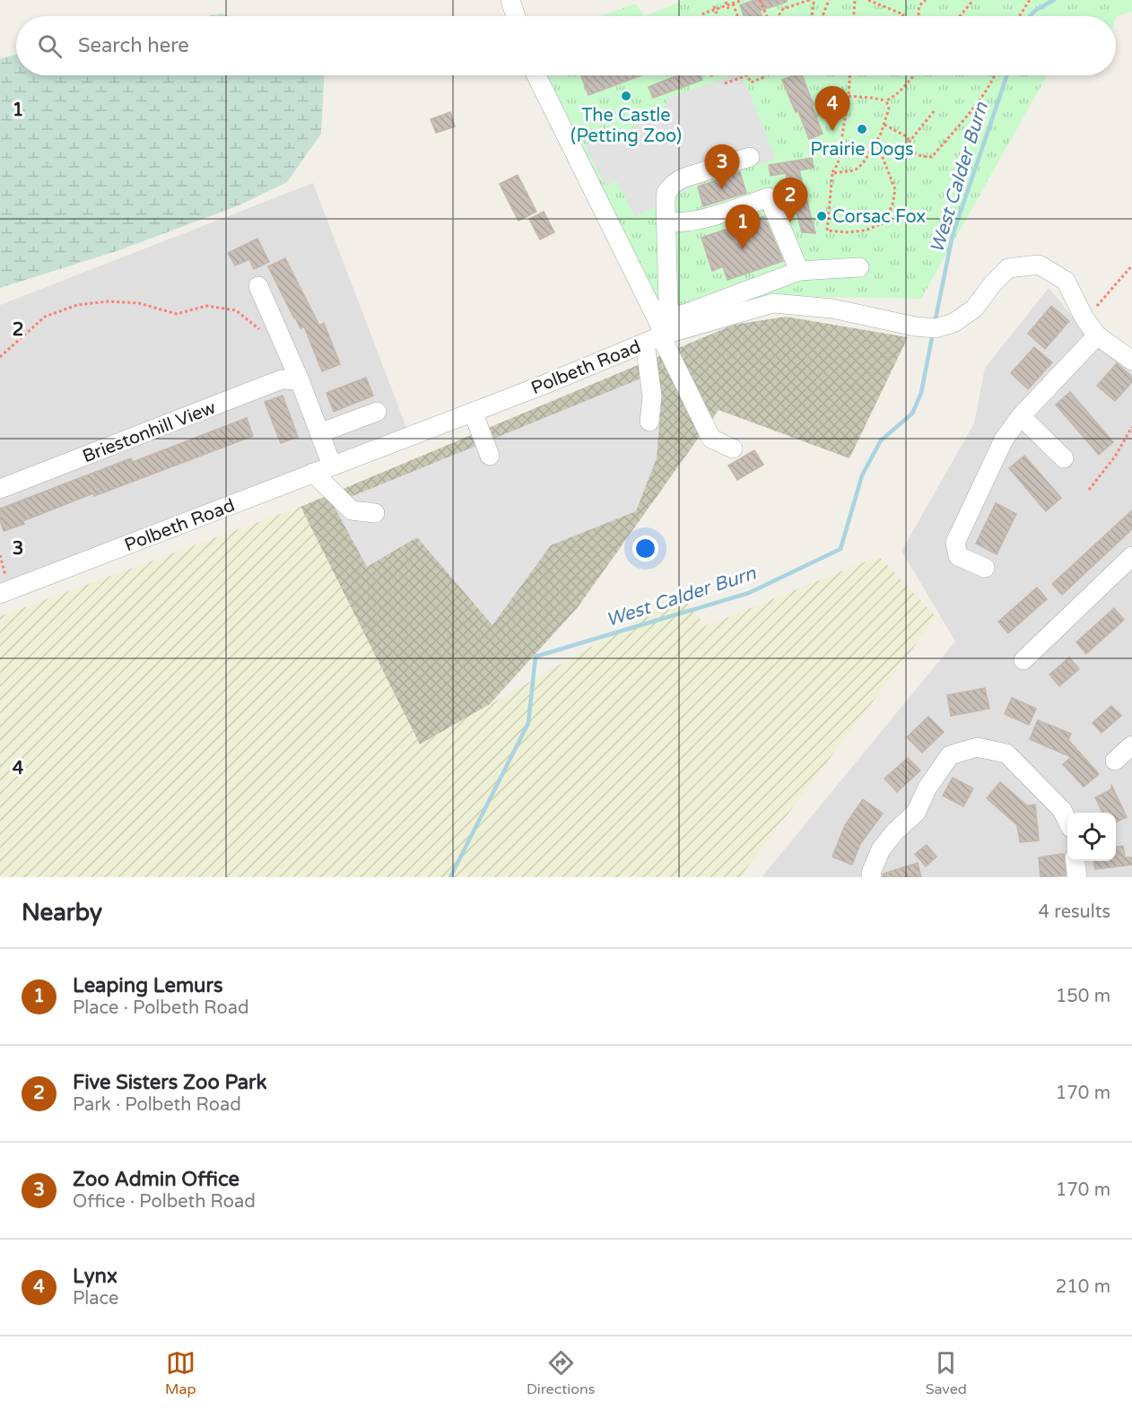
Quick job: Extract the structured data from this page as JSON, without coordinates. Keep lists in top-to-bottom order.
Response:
{
  "streets": {
    "street": ["Polbeth Road", "Briestonhill View"]
  },
  "water": ["West Calder Burn"],
  "places": ["The Castle (Petting Zoo)", "Prairie Dogs", "Corsac Fox"],
  "page": {
    "search": "Search here",
    "pins": [
      "4",
      "3",
      "2",
      "1"
    ],
    "heading": ["Nearby", "4 results"],
    "list": [
      {
        "mark": "1",
        "name": "Leaping Lemurs",
        "note": "Place · Polbeth Road",
        "value": "150 m"
      },
      {
        "mark": "2",
        "name": "Five Sisters Zoo Park",
        "note": "Park · Polbeth Road",
        "value": "170 m"
      },
      {
        "mark": "3",
        "name": "Zoo Admin Office",
        "note": "Office · Polbeth Road",
        "value": "170 m"
      },
      {
        "mark": "4",
        "name": "Lynx",
        "note": "Place",
        "value": "210 m"
      }
    ],
    "nav": ["Map", "Directions", "Saved"]
  },
  "grid": {
    "rows": [
      "1",
      "2",
      "3",
      "4"
    ]
  }
}
